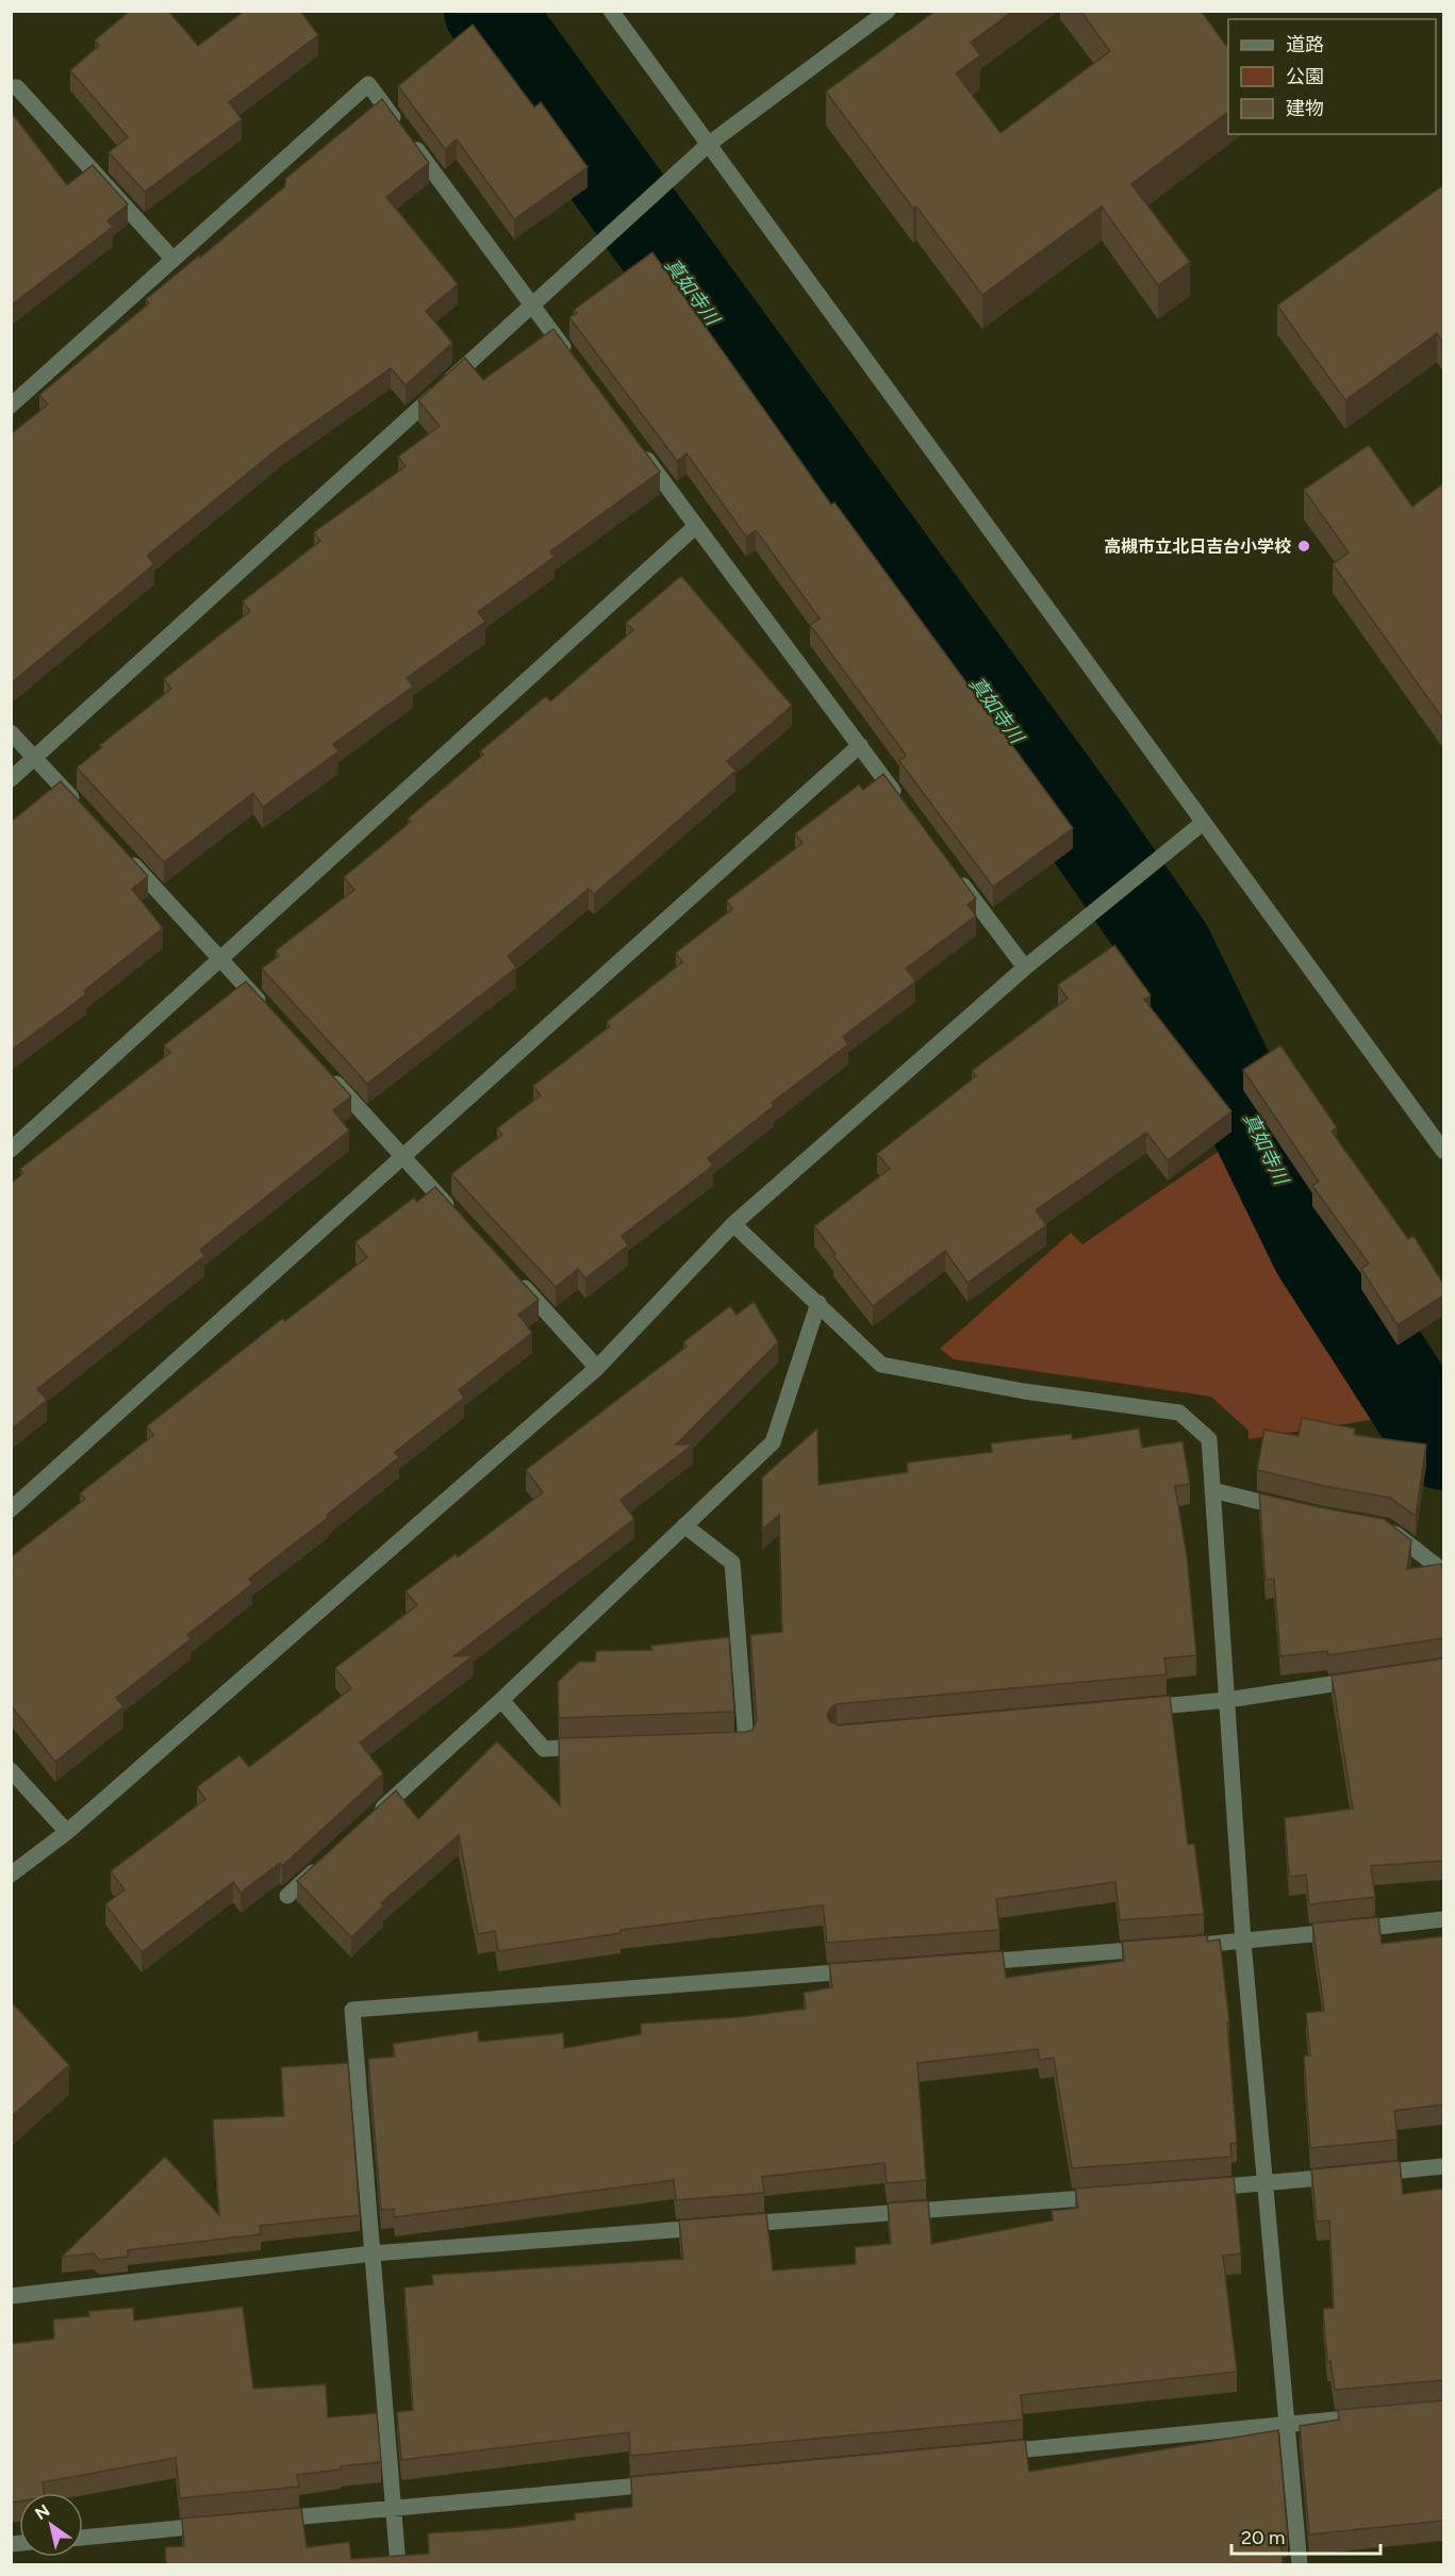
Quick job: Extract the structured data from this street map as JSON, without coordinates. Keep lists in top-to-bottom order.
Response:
{
  "water": ["真如寺川"],
  "places": ["高槻市立北日吉台小学校"],
  "legend": ["道路", "公園", "建物"],
  "scale_bar": "20 m",
  "north": "top left"
}
